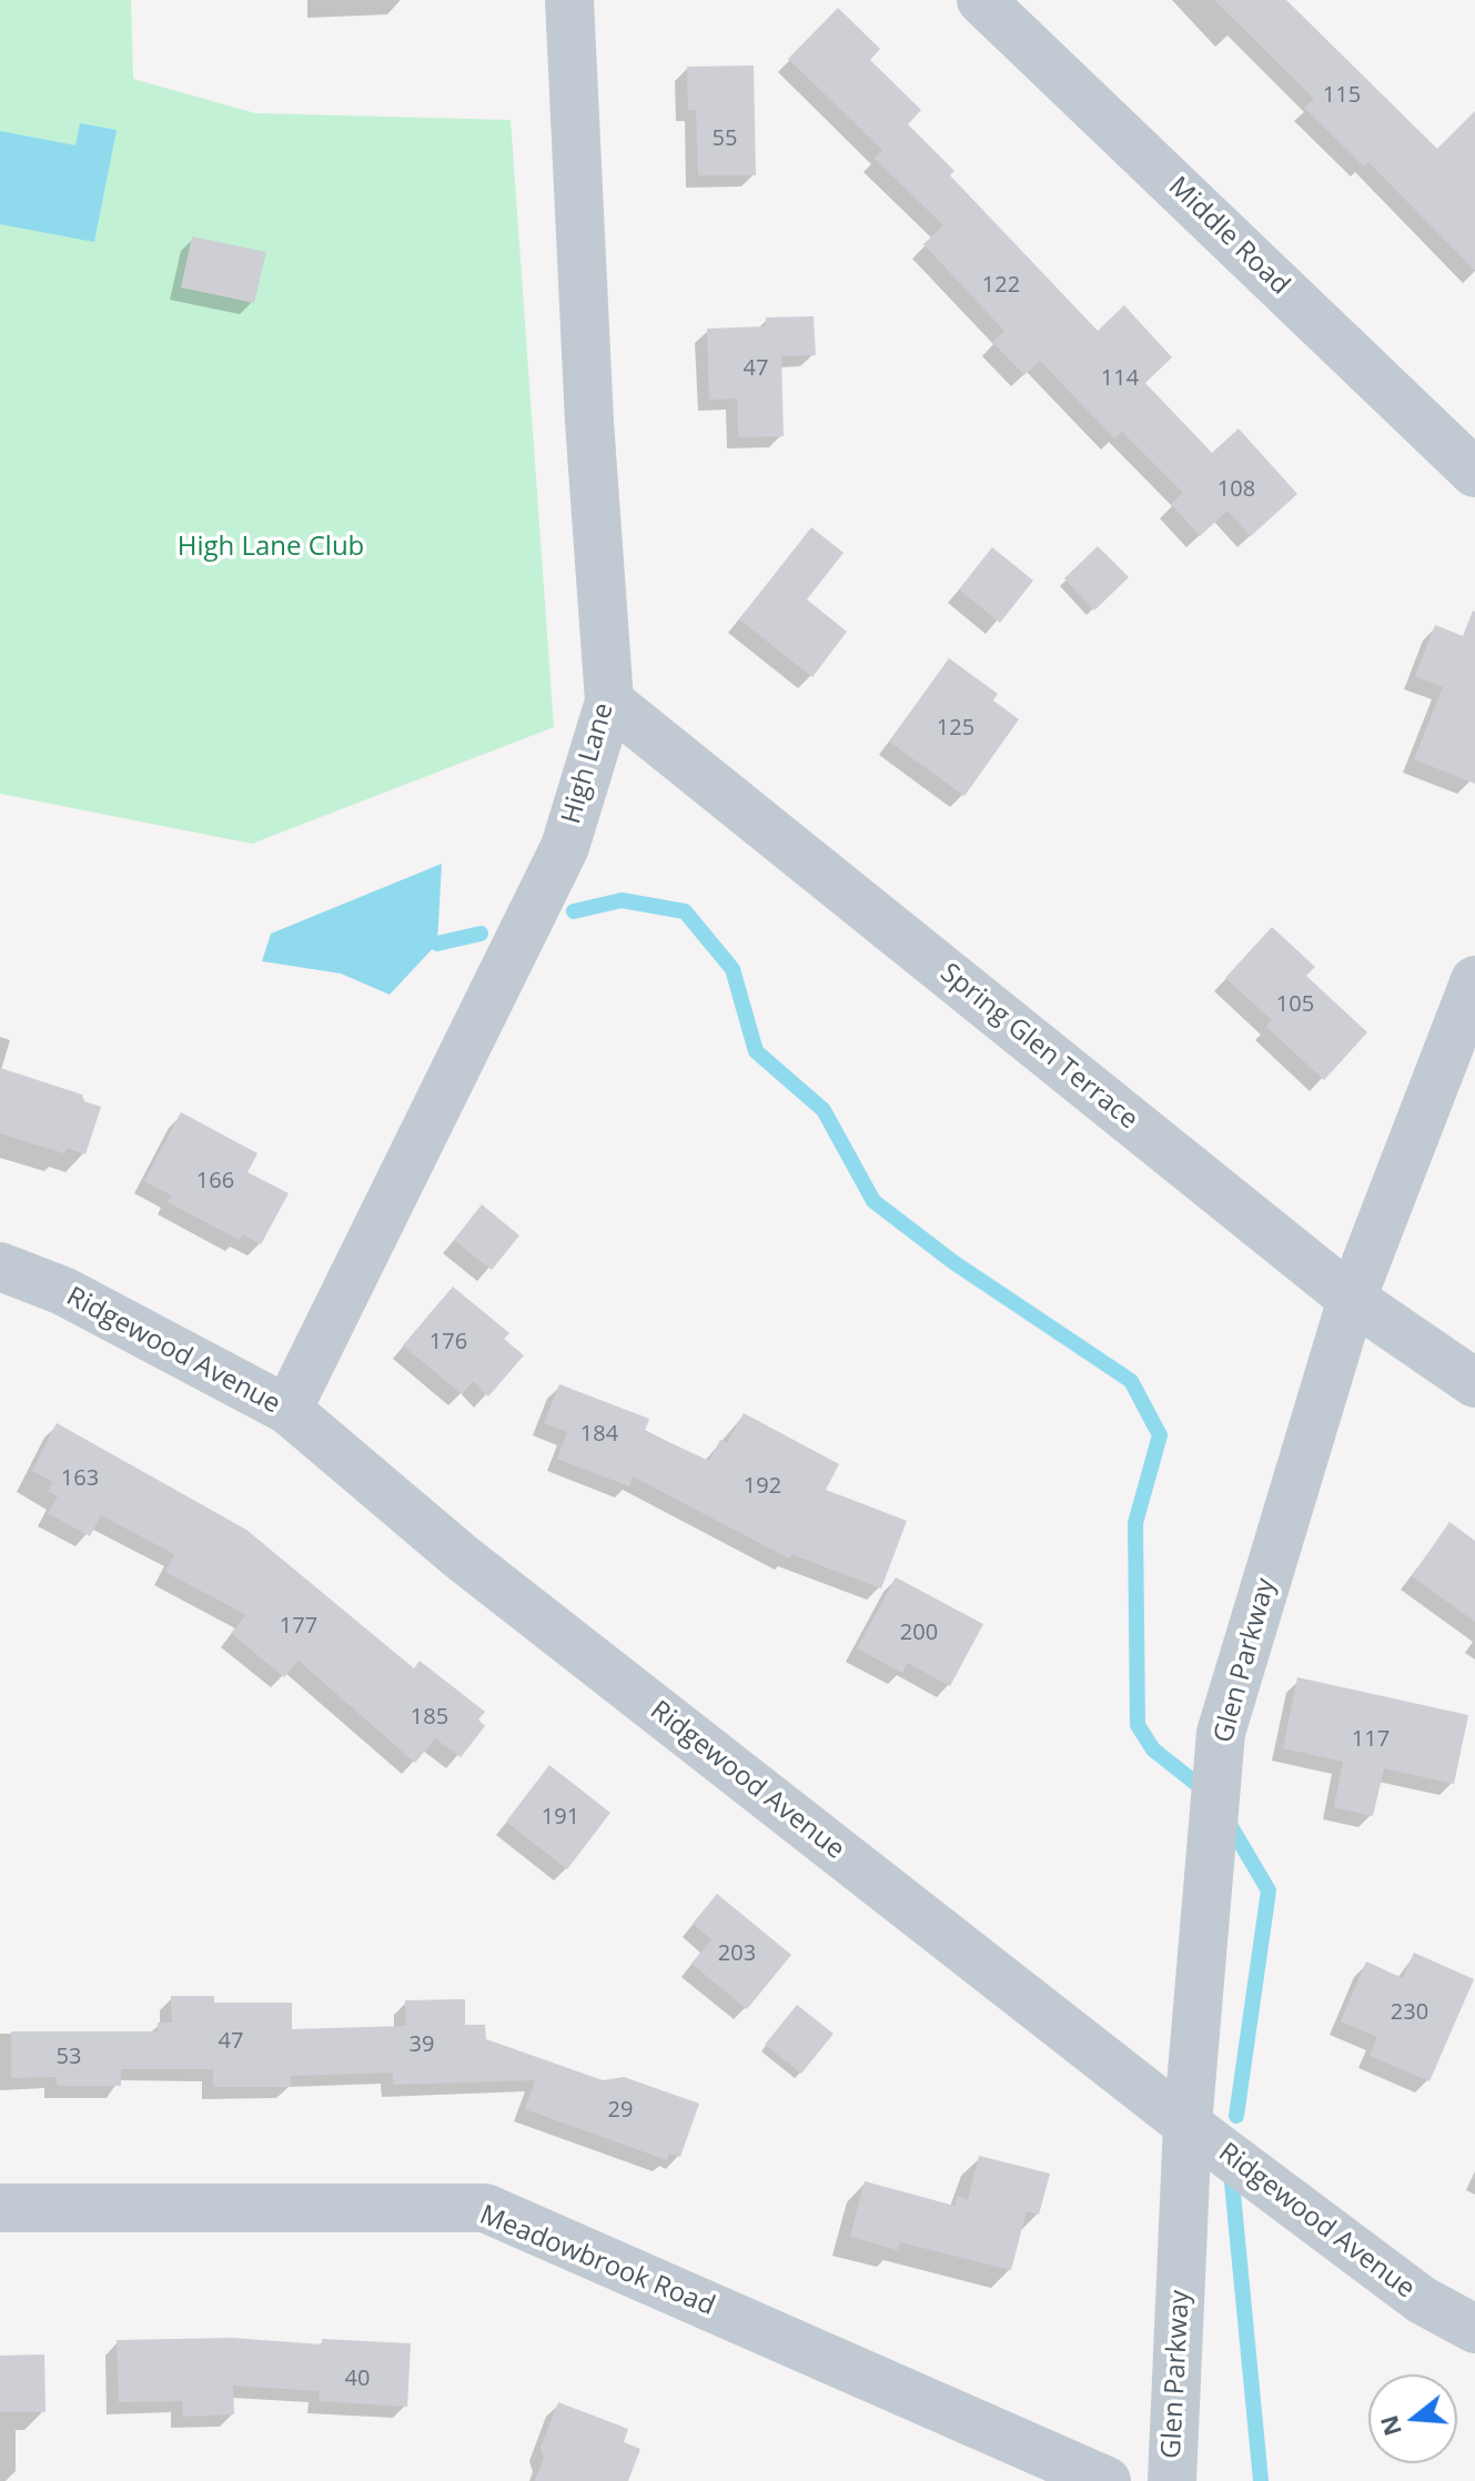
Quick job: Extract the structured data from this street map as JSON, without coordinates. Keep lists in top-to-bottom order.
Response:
{
  "streets": {
    "street": [
      "Middle Road",
      "High Lane",
      "Spring Glen Terrace",
      "Ridgewood Avenue",
      "Glen Parkway",
      "Meadowbrook Road"
    ]
  },
  "crossings": [
    ["High Lane", "Spring Glen Terrace"],
    ["High Lane", "Ridgewood Avenue"],
    ["Spring Glen Terrace", "Glen Parkway"],
    ["Ridgewood Avenue", "Glen Parkway"]
  ],
  "parks": ["High Lane Club"],
  "house_numbers": [
    "115",
    "55",
    "122",
    "47",
    "114",
    "108",
    "125",
    "105",
    "166",
    "176",
    "184",
    "163",
    "192",
    "177",
    "200",
    "185",
    "117",
    "191",
    "203",
    "230",
    "47",
    "39",
    "53",
    "29",
    "40"
  ],
  "north": "left"
}
